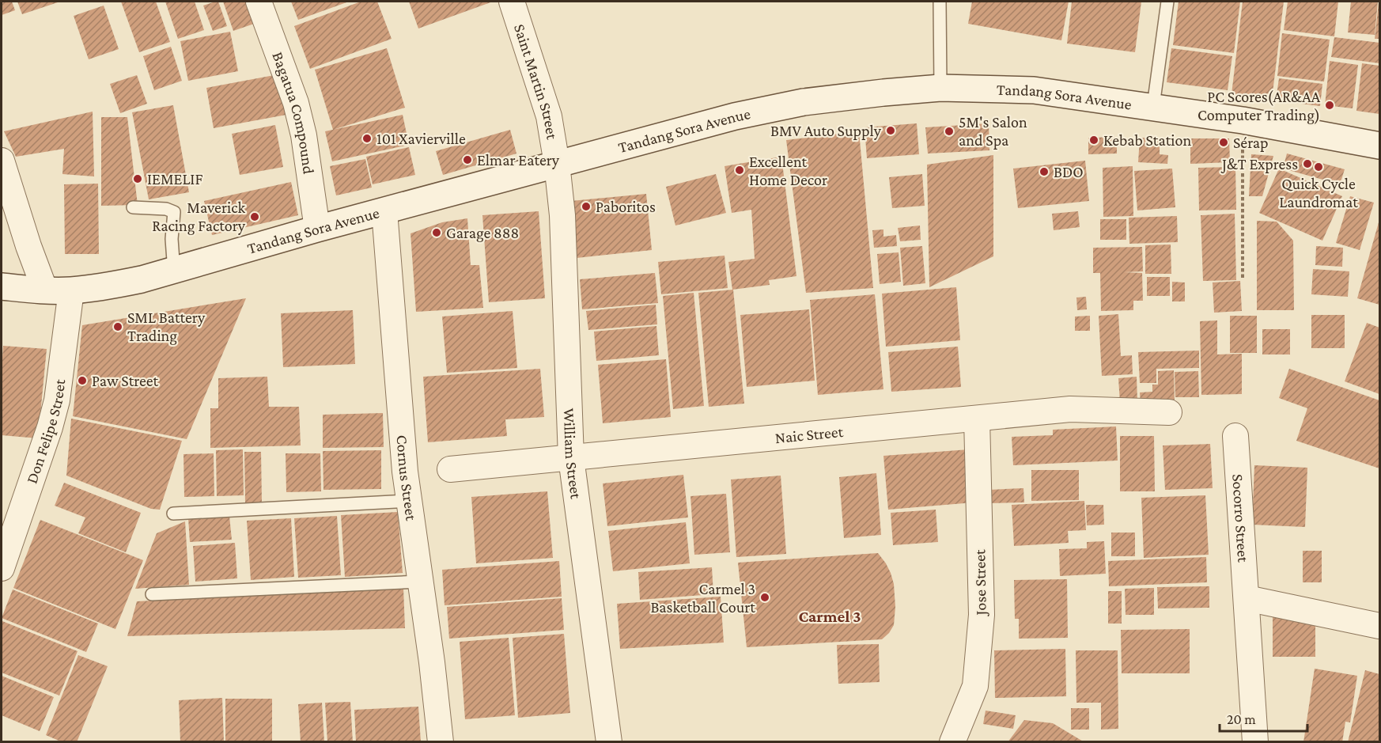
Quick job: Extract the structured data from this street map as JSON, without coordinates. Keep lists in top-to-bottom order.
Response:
{
  "streets": {
    "main road": ["Tandang Sora Avenue"],
    "street": [
      "Saint Martin Street",
      "Bagatua Compound",
      "Don Felipe Street",
      "Naic Street",
      "William Street",
      "Cornus Street",
      "Socorro Street",
      "Jose Street"
    ]
  },
  "crossings": [
    ["Saint Martin Street", "Tandang Sora Avenue"],
    ["Saint Martin Street", "William Street"],
    ["Tandang Sora Avenue", "Bagatua Compound"],
    ["Tandang Sora Avenue", "Don Felipe Street"],
    ["Tandang Sora Avenue", "William Street"],
    ["Tandang Sora Avenue", "Cornus Street"],
    ["Naic Street", "William Street"],
    ["Naic Street", "Jose Street"]
  ],
  "districts": ["Carmel 3"],
  "places": [
    "PC Scores(AR&AA Computer Trading)",
    "BMV Auto Supply",
    "5M's Salon and Spa",
    "101 Xavierville",
    "Kebab Station",
    "Sérap",
    "Elmar Eatery",
    "J&T Express",
    "Quick Cycle Laundromat",
    "Excellent Home Decor",
    "BDO",
    "IEMELIF",
    "Paboritos",
    "Maverick Racing Factory",
    "Garage 888",
    "SML Battery Trading",
    "Paw Street",
    "Carmel 3 Basketball Court"
  ],
  "scale_bar": "20 m"
}
